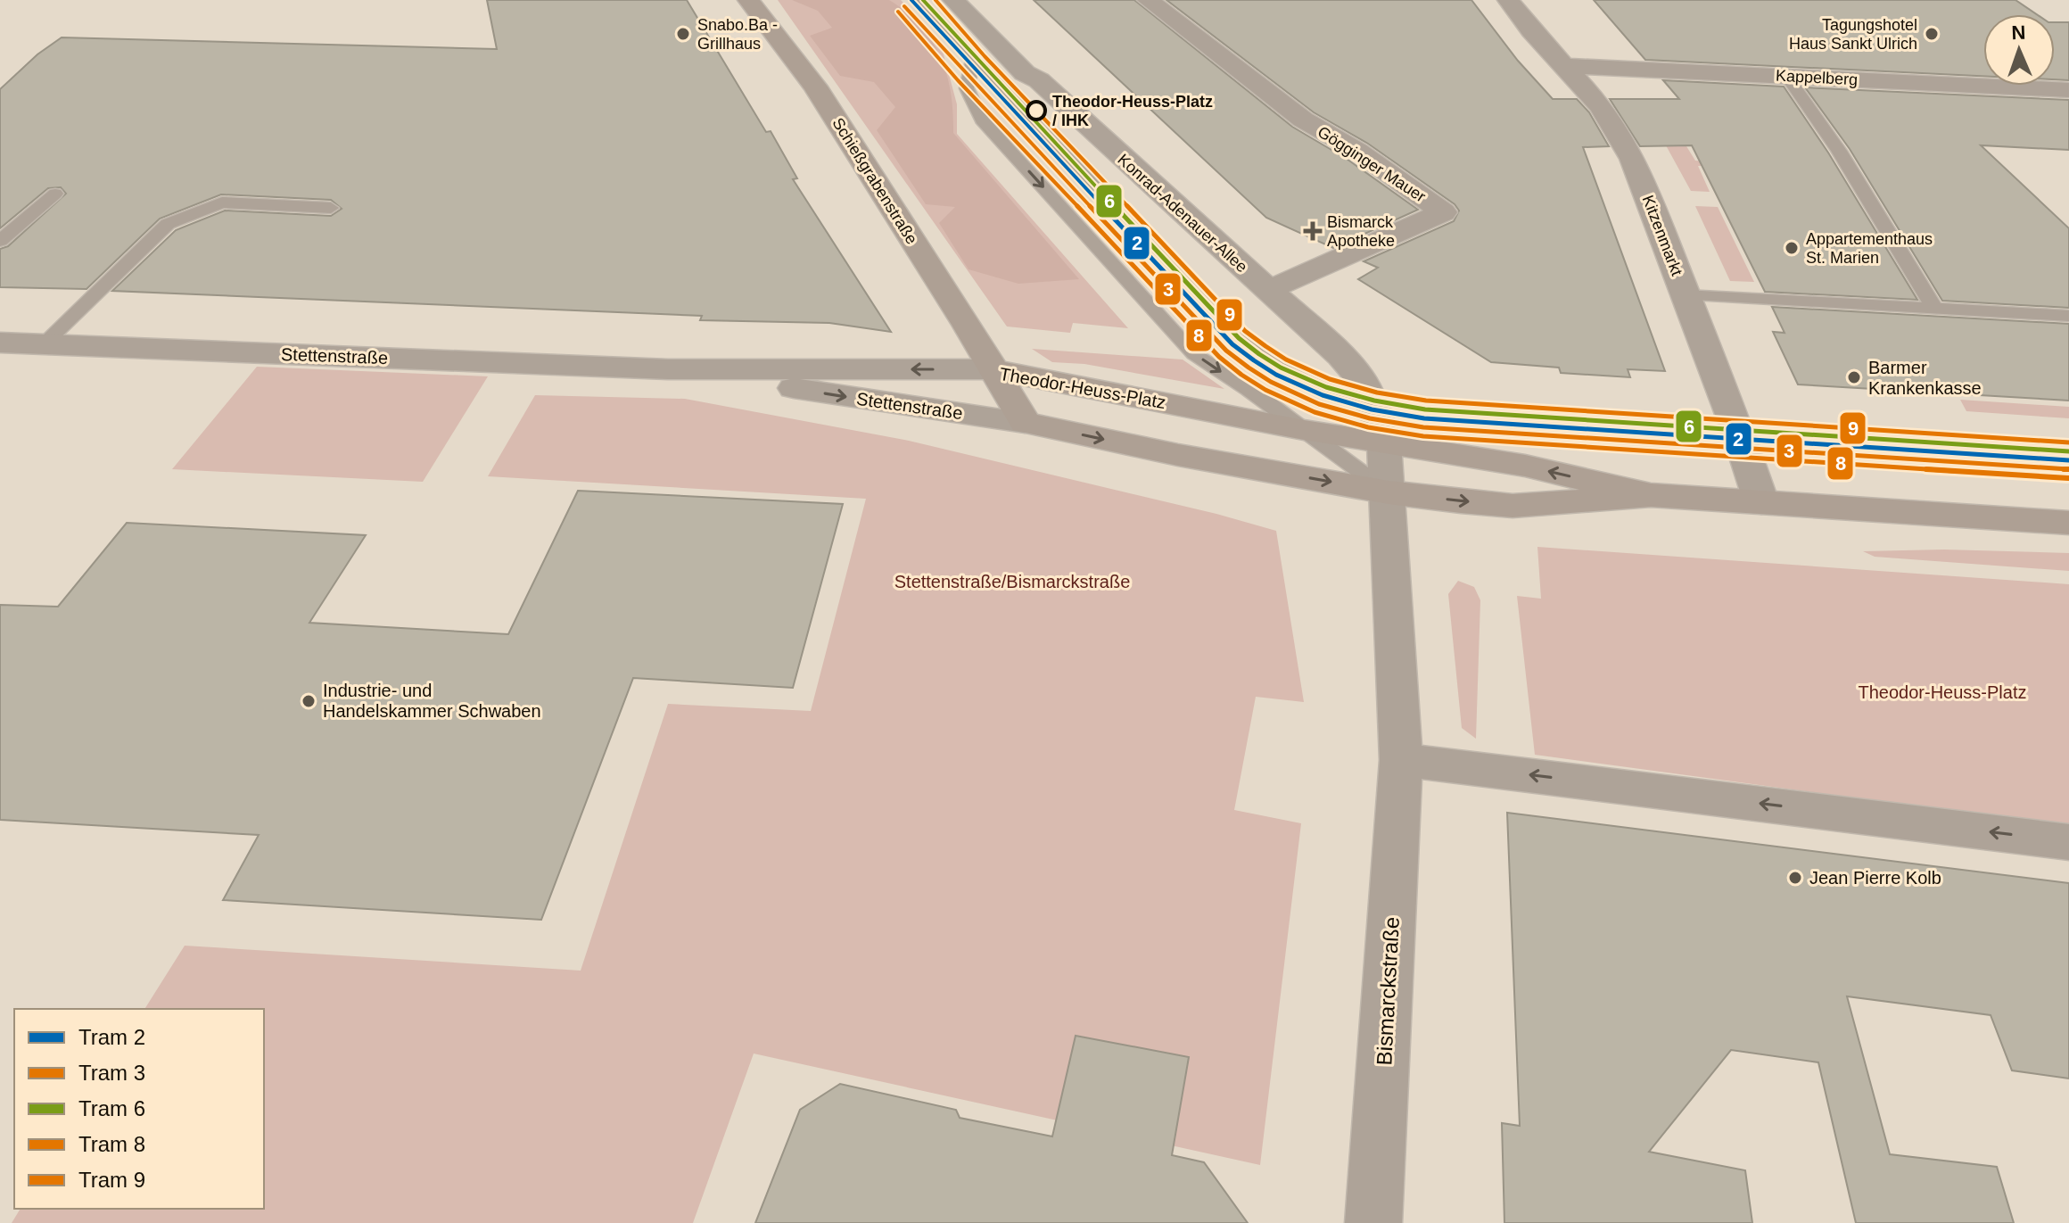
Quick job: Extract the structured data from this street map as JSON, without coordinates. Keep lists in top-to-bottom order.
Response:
{
  "streets": {
    "main road": ["Schießgrabenstraße", "Theodor-Heuss-Platz"],
    "street": [
      "Kappelberg",
      "Gögginger Mauer",
      "Konrad-Adenauer-Allee",
      "Kitzenmarkt",
      "Stettenstraße",
      "Bismarckstraße"
    ]
  },
  "crossings": [
    ["Kappelberg", "Kitzenmarkt"],
    ["Gögginger Mauer", "Konrad-Adenauer-Allee"],
    ["Schießgrabenstraße", "Stettenstraße"],
    ["Schießgrabenstraße", "Theodor-Heuss-Platz"],
    ["Konrad-Adenauer-Allee", "Theodor-Heuss-Platz"],
    ["Kitzenmarkt", "Theodor-Heuss-Platz"],
    ["Stettenstraße", "Theodor-Heuss-Platz"]
  ],
  "parks": ["Stettenstraße/Bismarckstraße", "Theodor-Heuss-Platz"],
  "places": {
    "other": [
      "Snabo.Ba - Grillhaus",
      "Tagungshotel Haus Sankt Ulrich",
      "Theodor-Heuss-Platz / IHK",
      "Appartementhaus St. Marien",
      "Barmer Krankenkasse",
      "Industrie- und Handelskammer Schwaben",
      "Jean Pierre Kolb"
    ],
    "health": ["Bismarck Apotheke"]
  },
  "lines": [
    "tram line 2",
    "tram line 6",
    "tram line 9",
    "tram line 3",
    "tram line 8"
  ],
  "legend": [
    "Tram 2",
    "Tram 3",
    "Tram 6",
    "Tram 8",
    "Tram 9"
  ],
  "north": "top"
}
